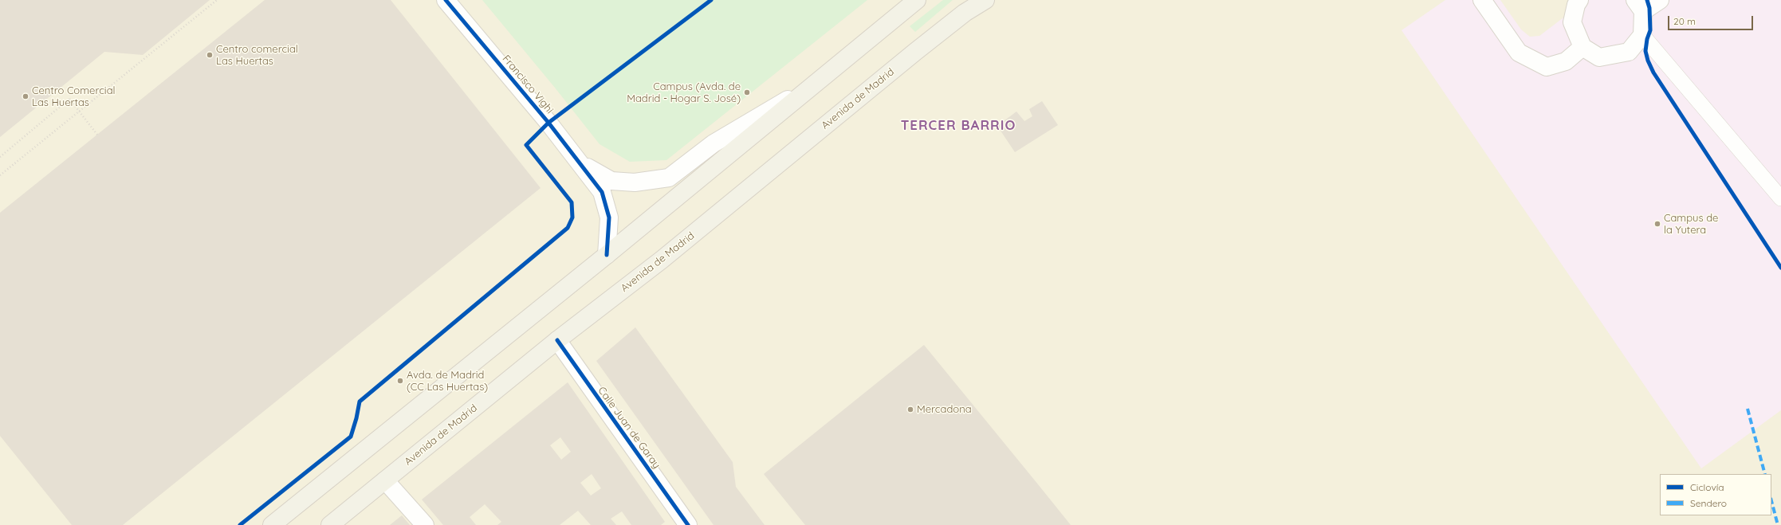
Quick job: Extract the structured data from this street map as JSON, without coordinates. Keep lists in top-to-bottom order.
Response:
{
  "streets": {
    "main road": ["Avenida de Madrid"],
    "street": ["Francisco Vighi", "Calle Juan de Garay"]
  },
  "crossings": [
    ["Avenida de Madrid", "Calle Juan de Garay"]
  ],
  "districts": ["TERCER BARRIO"],
  "places": [
    "Centro comercial Las Huertas",
    "Campus (Avda. de Madrid - Hogar S. José)",
    "Centro Comercial Las Huertas",
    "Campus de la Yutera",
    "Avda. de Madrid (CC Las Huertas)",
    "Mercadona"
  ],
  "legend": ["Ciclovía", "Sendero"],
  "scale_bar": "20 m"
}
